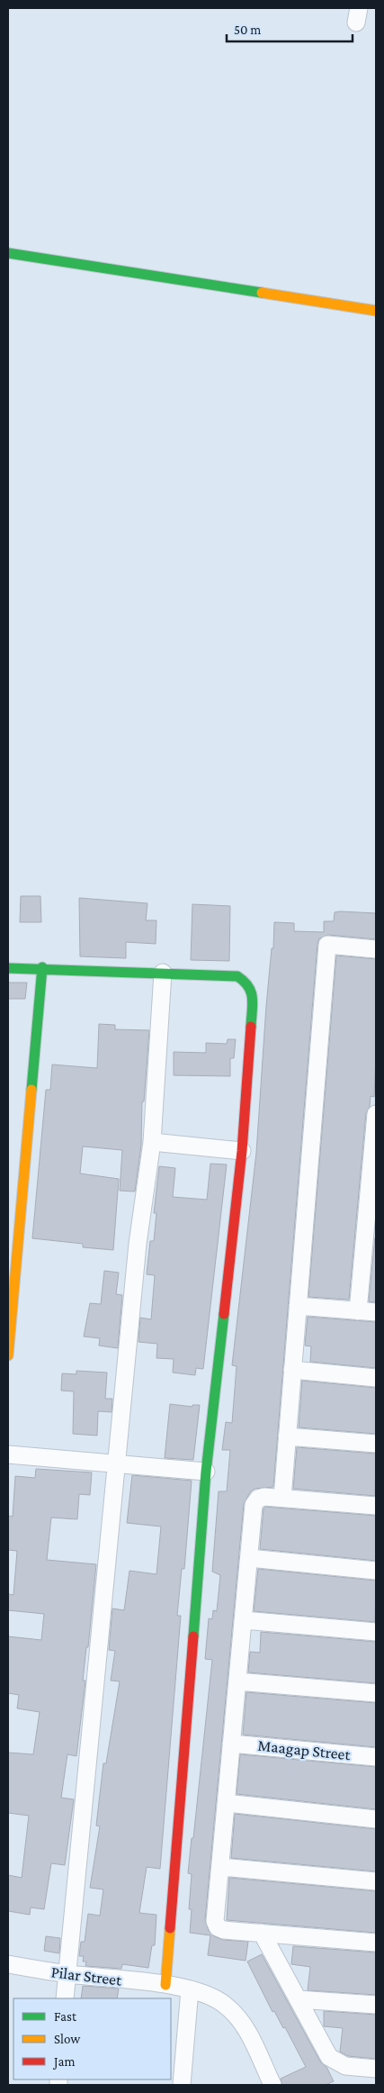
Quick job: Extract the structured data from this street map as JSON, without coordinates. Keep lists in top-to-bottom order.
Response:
{
  "streets": {
    "street": ["Maagap Street", "Pilar Street"]
  },
  "legend": ["Fast", "Slow", "Jam"],
  "scale_bar": "50 m"
}
